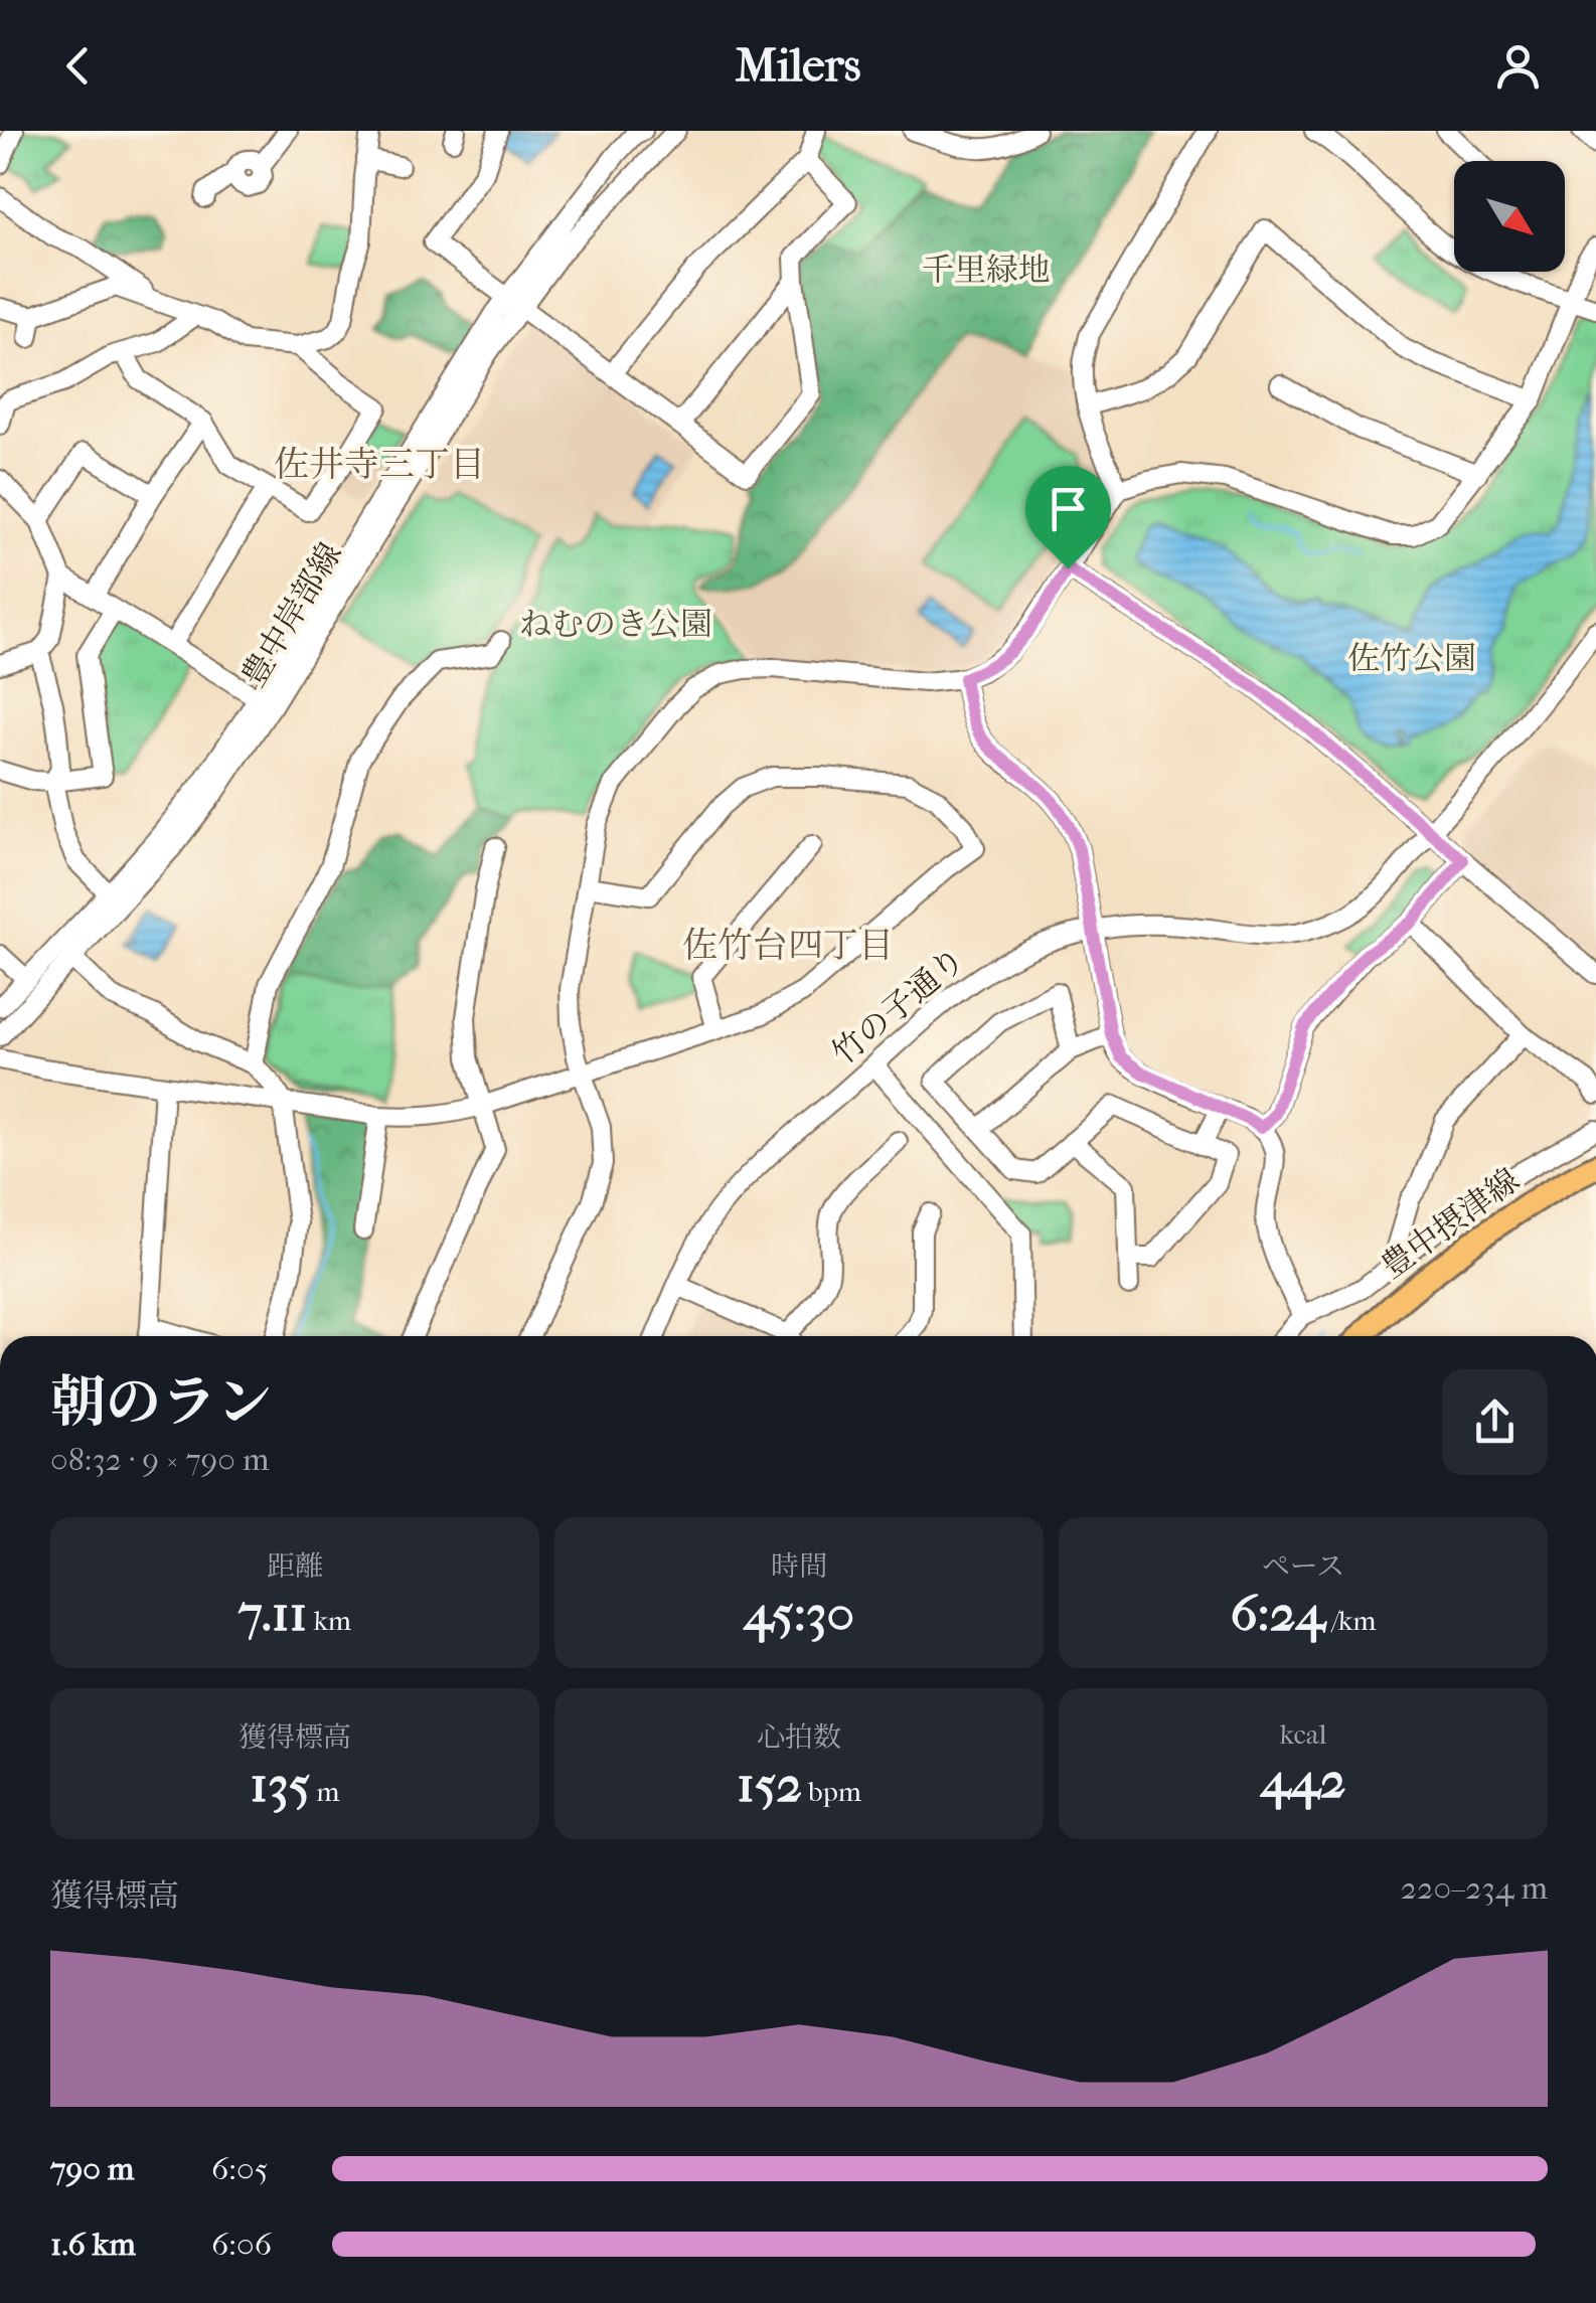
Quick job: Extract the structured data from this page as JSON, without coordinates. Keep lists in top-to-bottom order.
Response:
{
  "streets": {
    "main road": ["豊中摂津線"],
    "street": ["豊中岸部線", "竹の子通り"]
  },
  "districts": ["佐井寺三丁目", "佐竹台四丁目"],
  "parks": ["千里緑地", "ねむのき公園", "佐竹公園"],
  "north": "bottom right",
  "page": {
    "header": "Milers",
    "heading": ["朝のラン", "08:32 · 9 × 790 m"],
    "stats": [
      ["距離", "7.11 km"],
      ["時間", "45:30"],
      ["ペース", "6:24 /km"],
      ["獲得標高", "135 m"],
      ["心拍数", "152 bpm"],
      ["kcal", "442"]
    ],
    "chart": ["獲得標高", "220–234 m"],
    "list": [
      {
        "name": "790 m",
        "note": "6:05"
      },
      {
        "name": "1.6 km",
        "note": "6:06"
      }
    ]
  }
}
